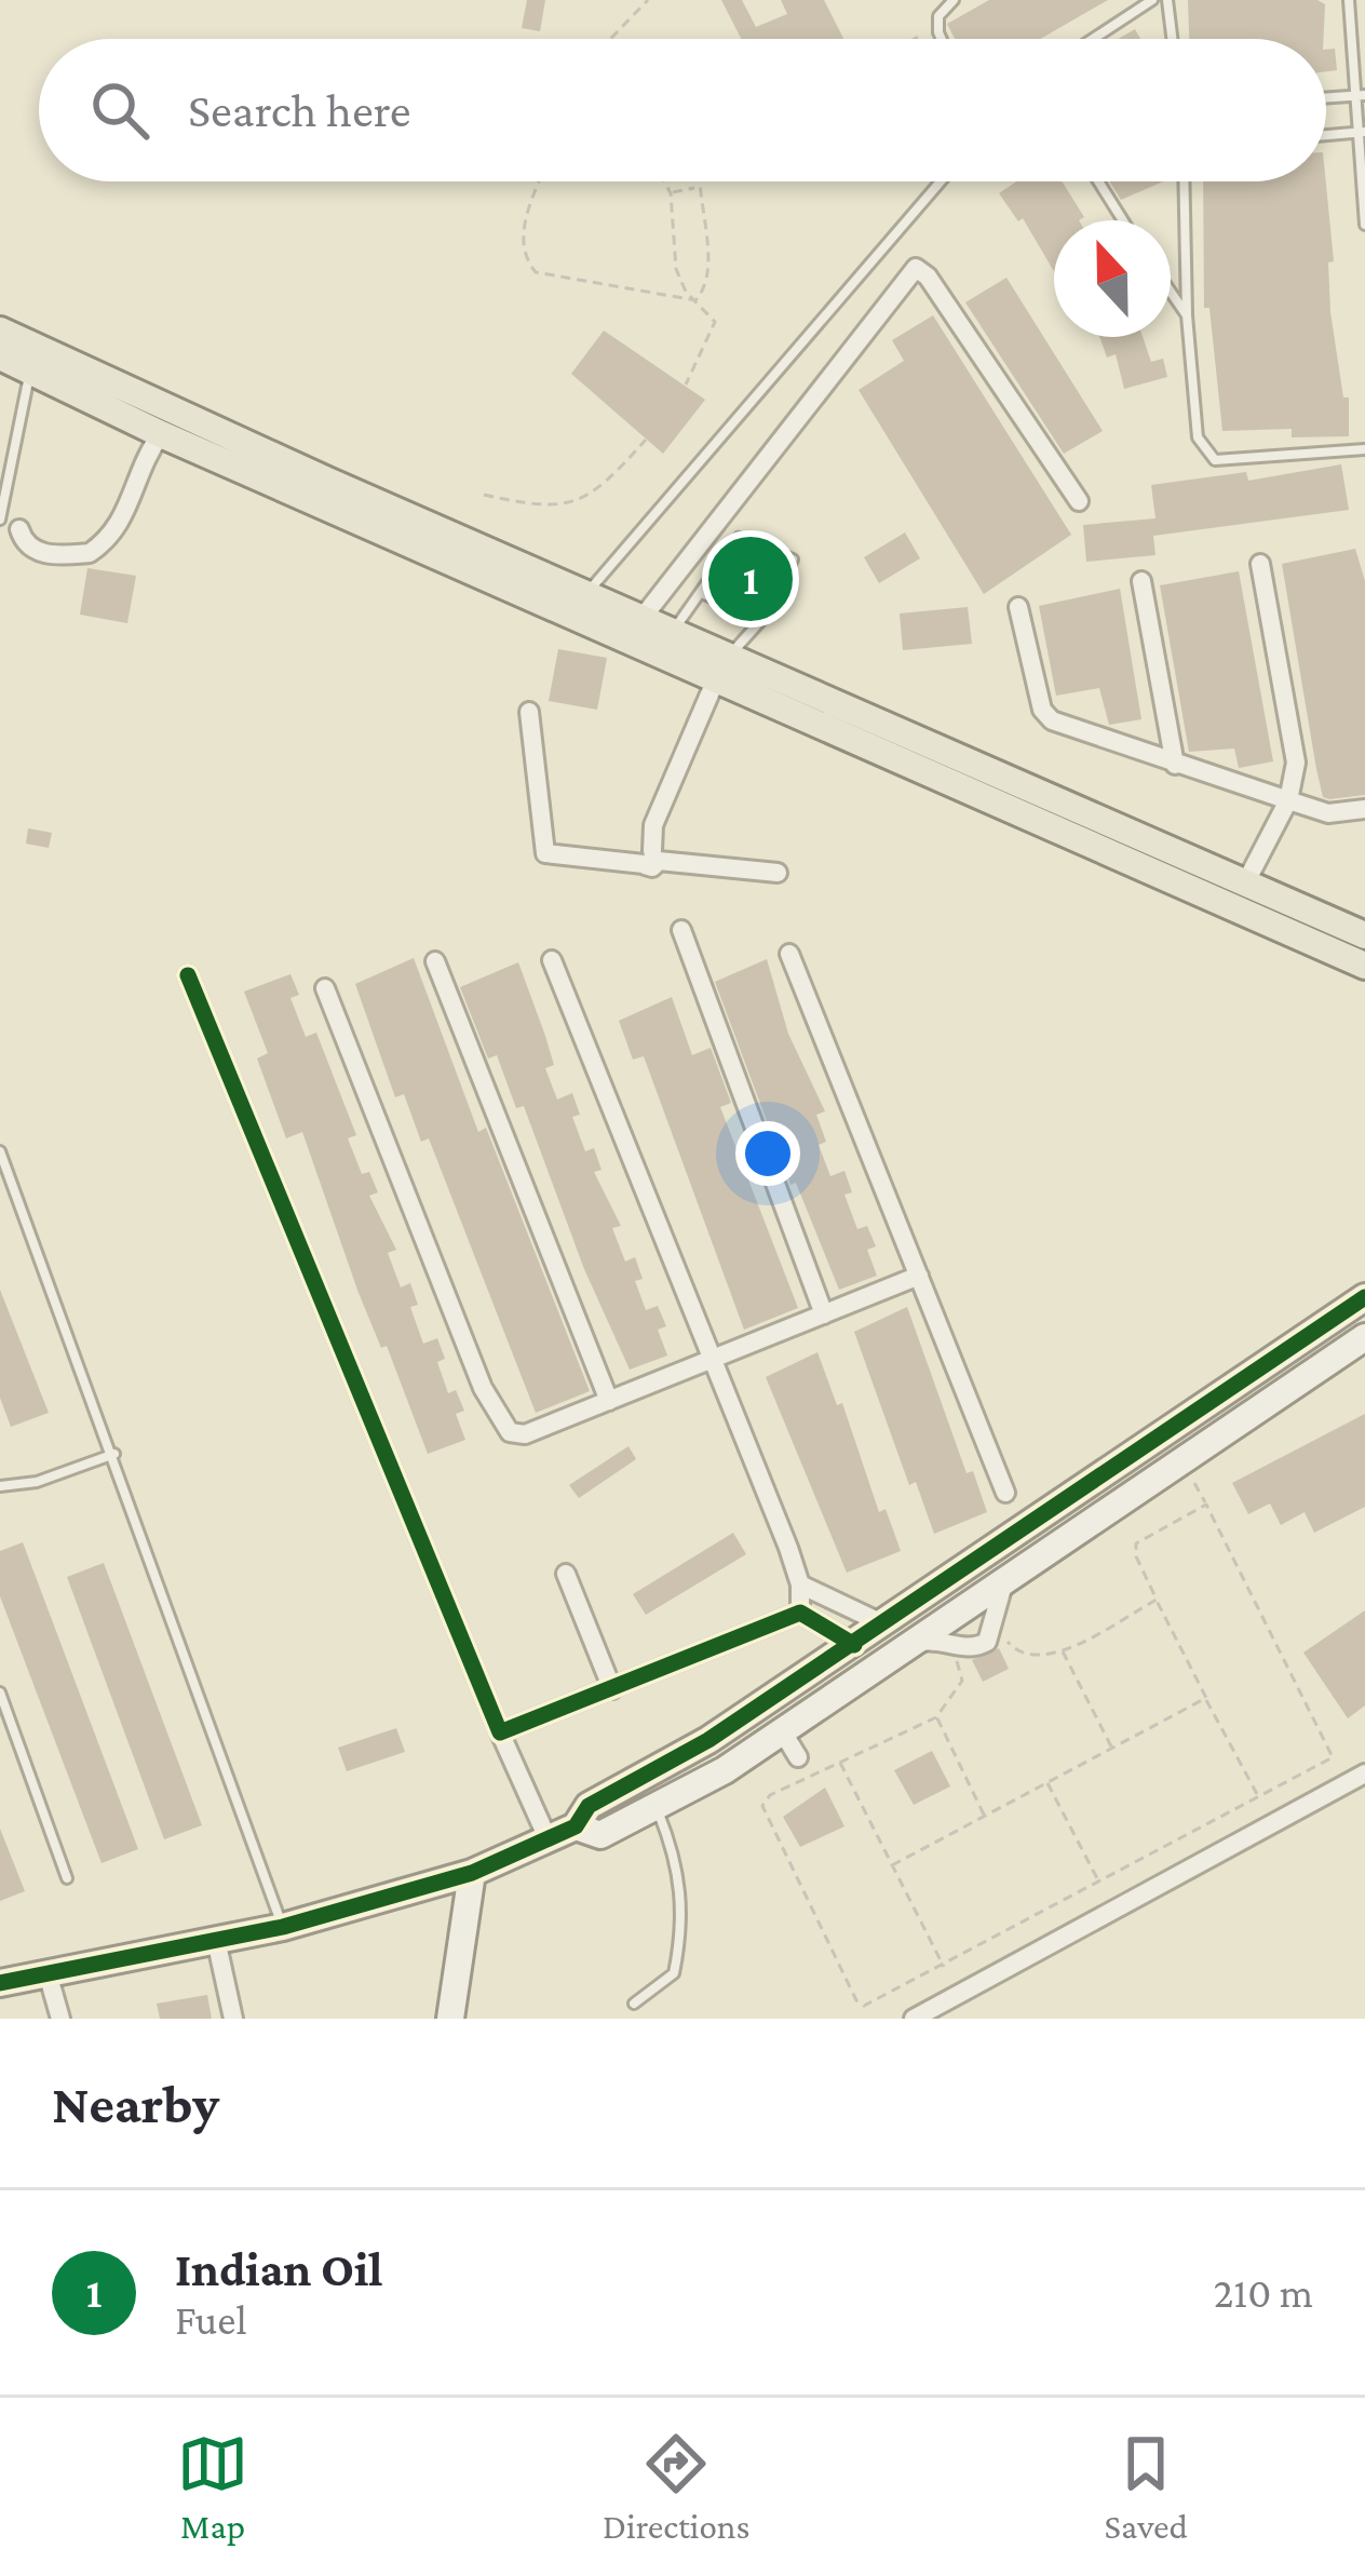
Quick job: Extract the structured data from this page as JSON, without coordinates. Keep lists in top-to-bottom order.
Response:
{
  "north": "top",
  "page": {
    "search": "Search here",
    "pins": "1",
    "heading": "Nearby",
    "list": [
      {
        "mark": "1",
        "name": "Indian Oil",
        "note": "Fuel",
        "value": "210 m"
      }
    ],
    "nav": ["Map", "Directions", "Saved"]
  }
}
